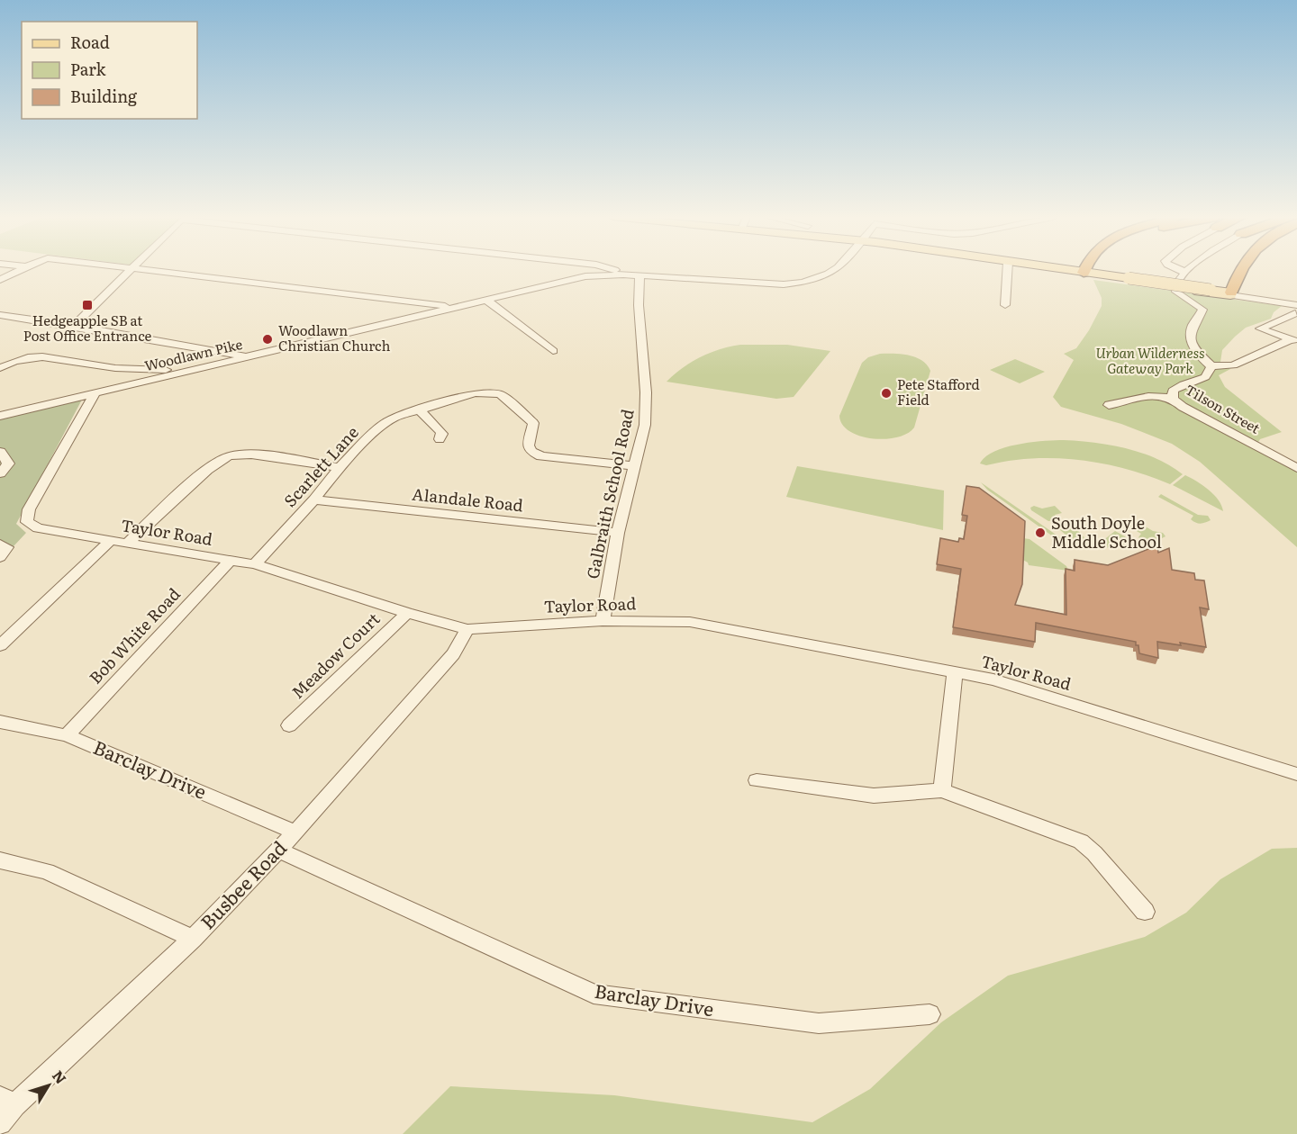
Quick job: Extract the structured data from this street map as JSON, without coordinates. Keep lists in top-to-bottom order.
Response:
{
  "streets": {
    "street": [
      "Woodlawn Pike",
      "Tilson Street",
      "Scarlett Lane",
      "Galbraith School Road",
      "Alandale Road",
      "Taylor Road",
      "Bob White Road",
      "Meadow Court",
      "Barclay Drive",
      "Busbee Road"
    ]
  },
  "crossings": [
    ["Woodlawn Pike", "Galbraith School Road"],
    ["Woodlawn Pike", "Taylor Road"],
    ["Scarlett Lane", "Galbraith School Road"],
    ["Scarlett Lane", "Alandale Road"],
    ["Scarlett Lane", "Taylor Road"],
    ["Galbraith School Road", "Alandale Road"],
    ["Galbraith School Road", "Taylor Road"],
    ["Taylor Road", "Bob White Road"],
    ["Taylor Road", "Meadow Court"],
    ["Taylor Road", "Busbee Road"],
    ["Bob White Road", "Barclay Drive"],
    ["Barclay Drive", "Busbee Road"]
  ],
  "parks": ["Urban Wilderness Gateway Park"],
  "places": {
    "transit": ["Hedgeapple SB at Post Office Entrance"],
    "other": ["Woodlawn Christian Church", "Pete Stafford Field", "South Doyle Middle School"]
  },
  "legend": ["Road", "Park", "Building"],
  "north": "top right"
}
